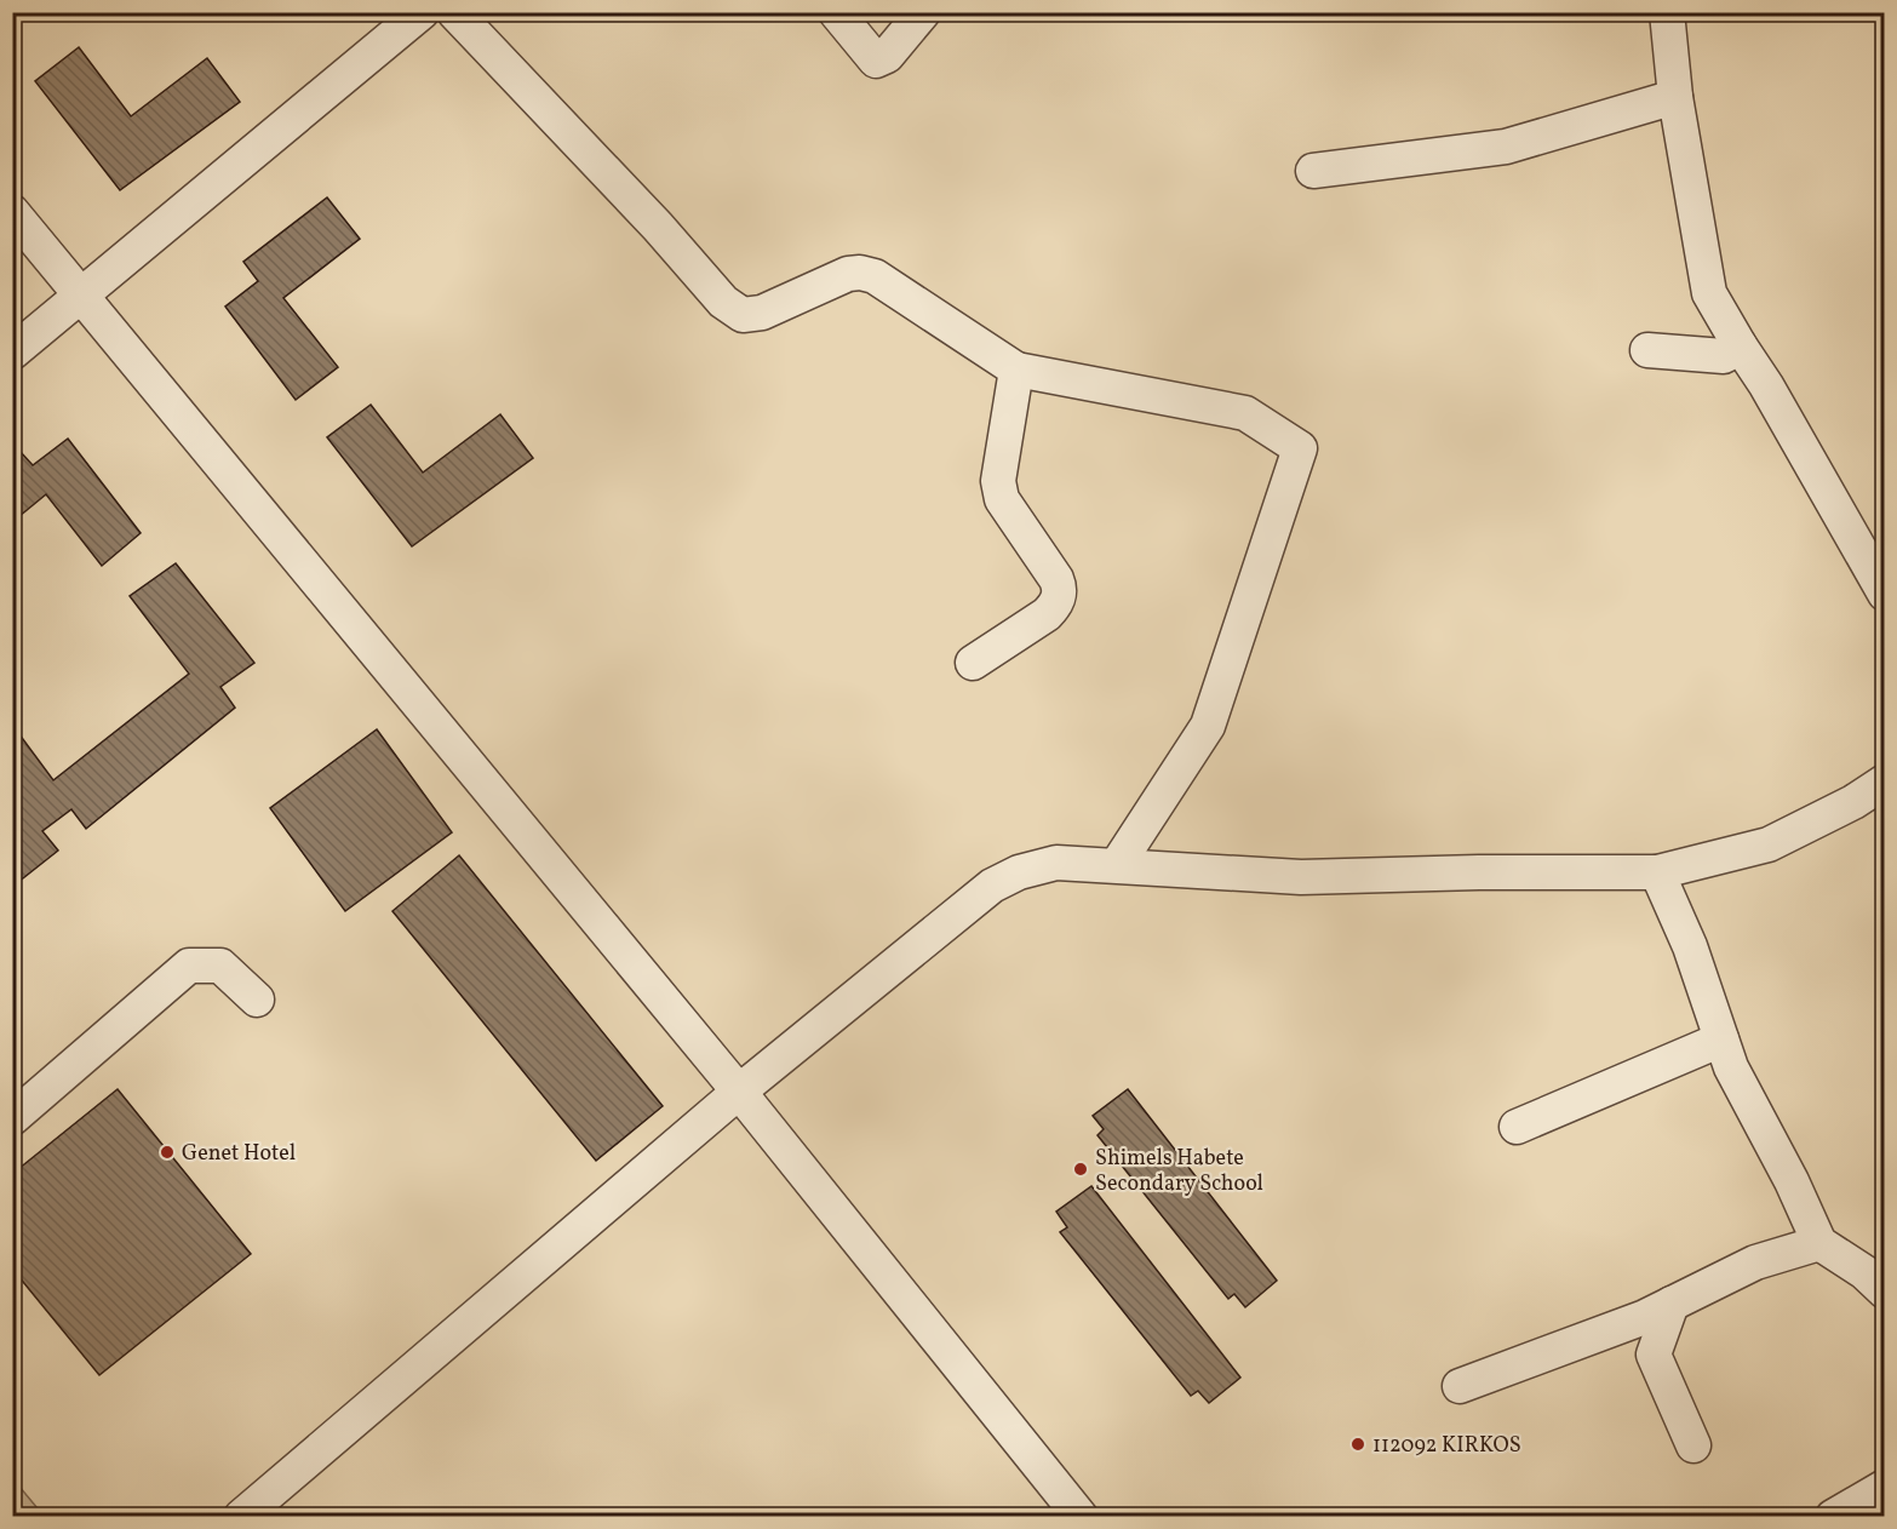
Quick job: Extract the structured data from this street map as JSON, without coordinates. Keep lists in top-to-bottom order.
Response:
{
  "places": ["Genet Hotel", "Shimels Habete Secondary School", "112092 KIRKOS"]
}
